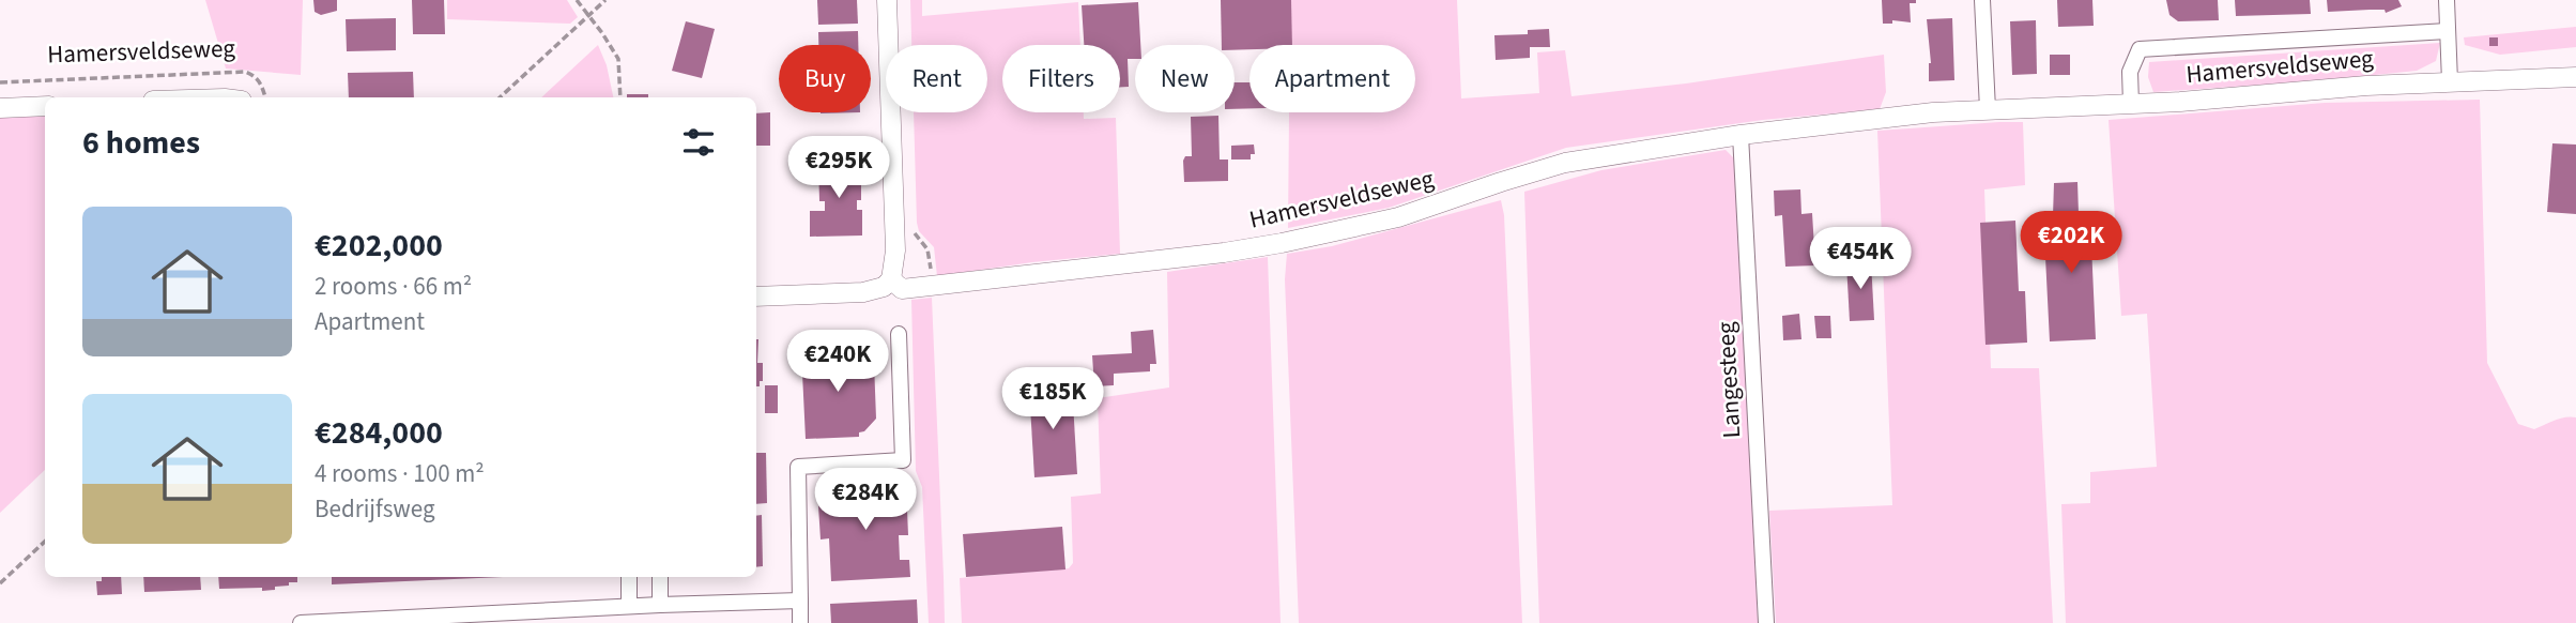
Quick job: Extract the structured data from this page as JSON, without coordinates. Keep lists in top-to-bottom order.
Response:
{
  "streets": {
    "street": ["Hamersveldseweg", "Langesteeg"]
  },
  "crossings": [
    ["Hamersveldseweg", "Langesteeg"]
  ],
  "page": {
    "chip": [
      "Buy",
      "Rent",
      "Filters",
      "New",
      "Apartment"
    ],
    "heading": "6 homes",
    "price": [
      "€295K",
      "€202K",
      "€454K",
      "€240K",
      "€185K",
      "€284K"
    ],
    "list": [
      {
        "name": "€202,000",
        "note": "2 rooms · 66 m² · Apartment"
      },
      {
        "name": "€284,000",
        "note": "4 rooms · 100 m² · Bedrijfsweg"
      }
    ]
  }
}
